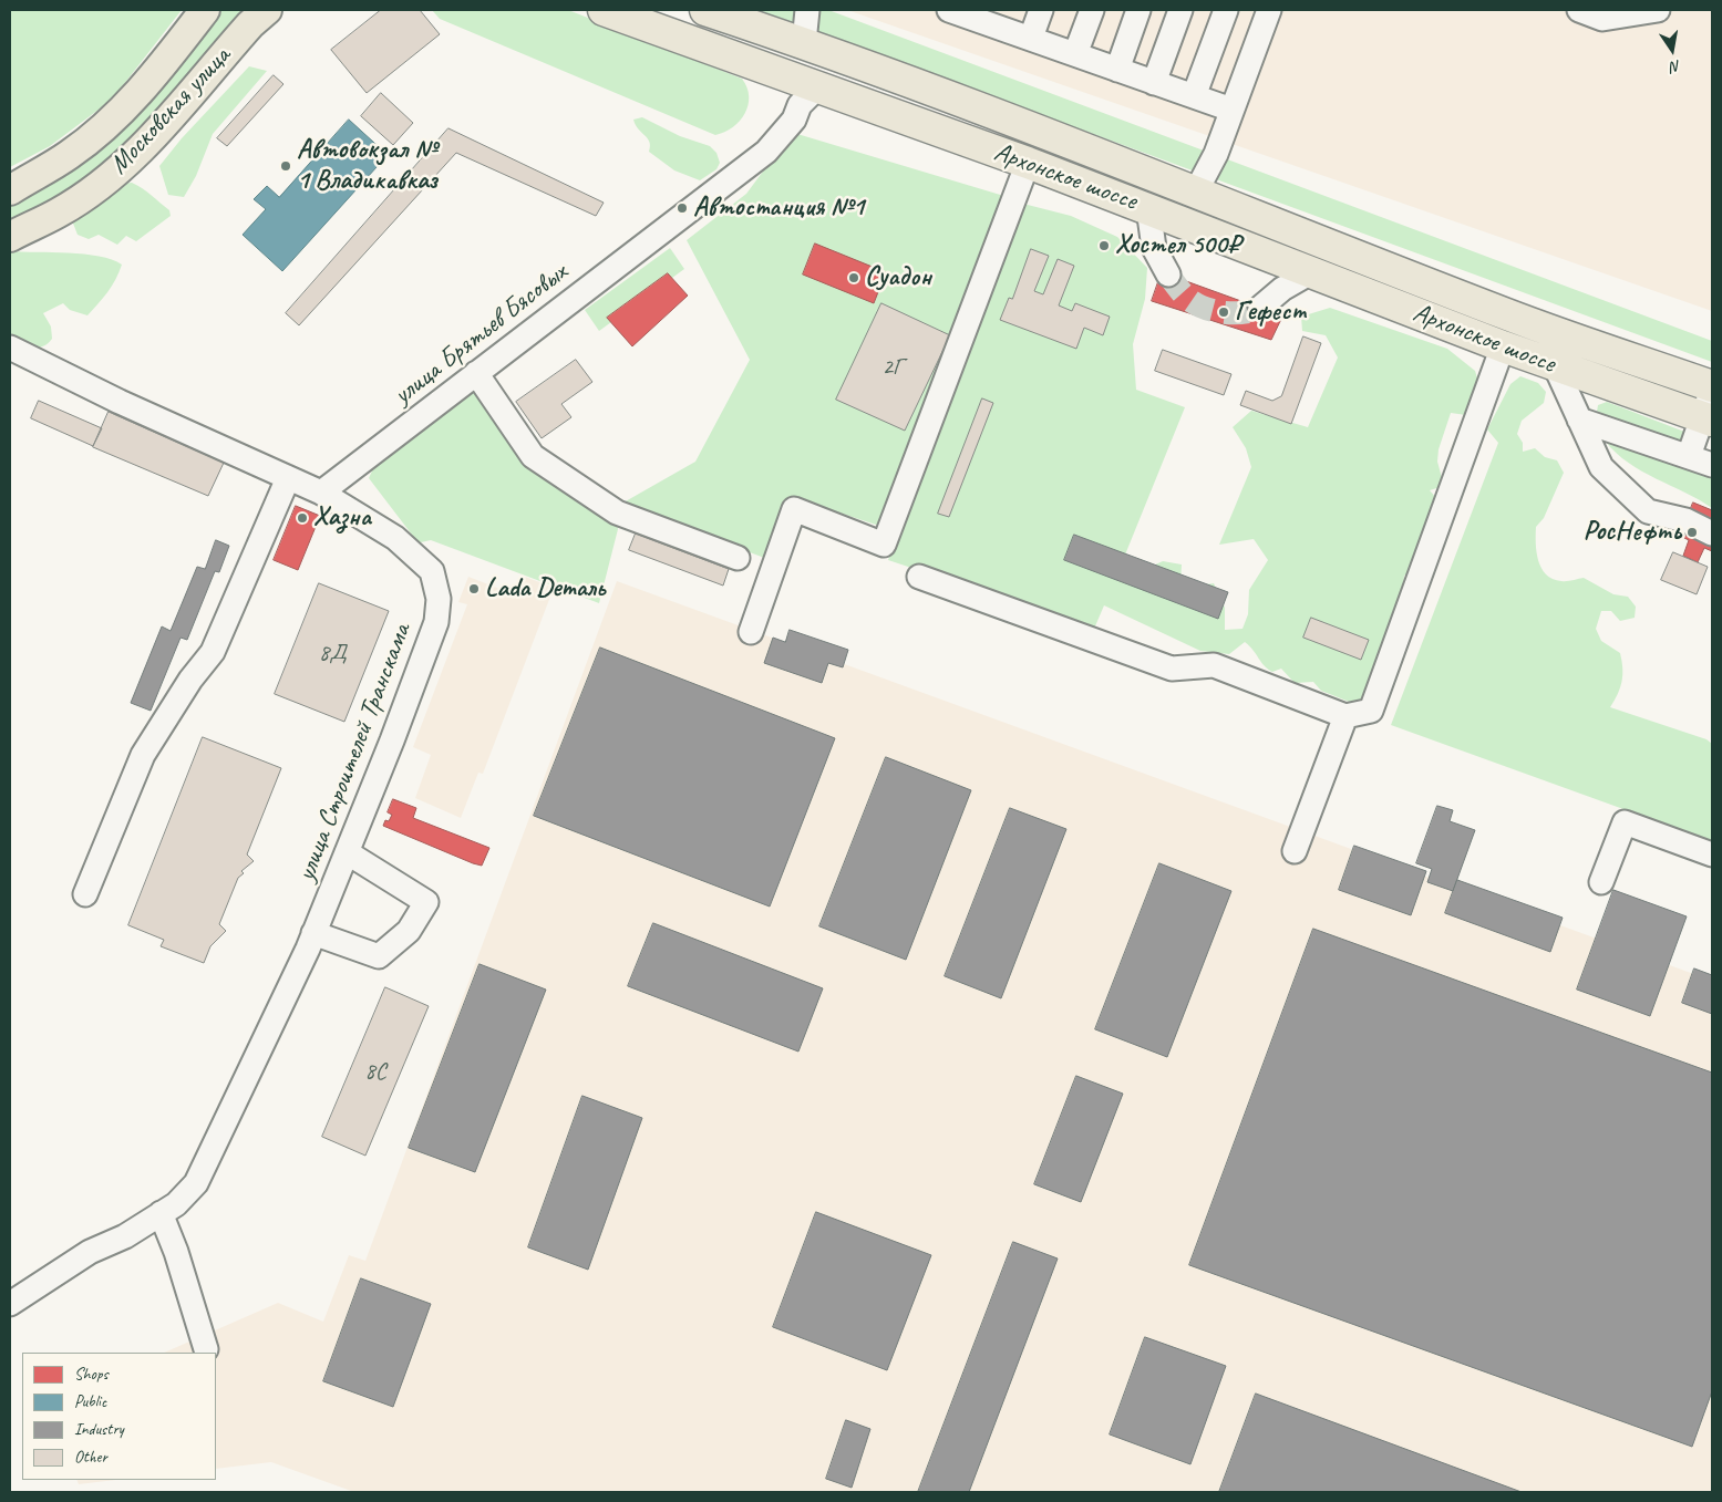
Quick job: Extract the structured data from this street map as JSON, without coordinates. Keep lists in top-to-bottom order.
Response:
{
  "streets": {
    "highway": ["Архонское шоссе"],
    "main road": ["Московская улица"],
    "street": ["улица Брятьев Бясовых", "улица Строителей Транскама"]
  },
  "crossings": [
    ["Архонское шоссе", "улица Брятьев Бясовых"],
    ["улица Брятьев Бясовых", "улица Строителей Транскама"]
  ],
  "places": [
    "Автовокзал № 1 Владикавказ",
    "Автостанция №1",
    "Хостел 500₽",
    "Суадон",
    "Гефест",
    "Хазна",
    "РосНефть",
    "Lada Dеталь"
  ],
  "house_numbers": ["2Г", "8Д", "8C"],
  "legend": [
    "Shops",
    "Public",
    "Industry",
    "Other"
  ],
  "north": "bottom"
}
